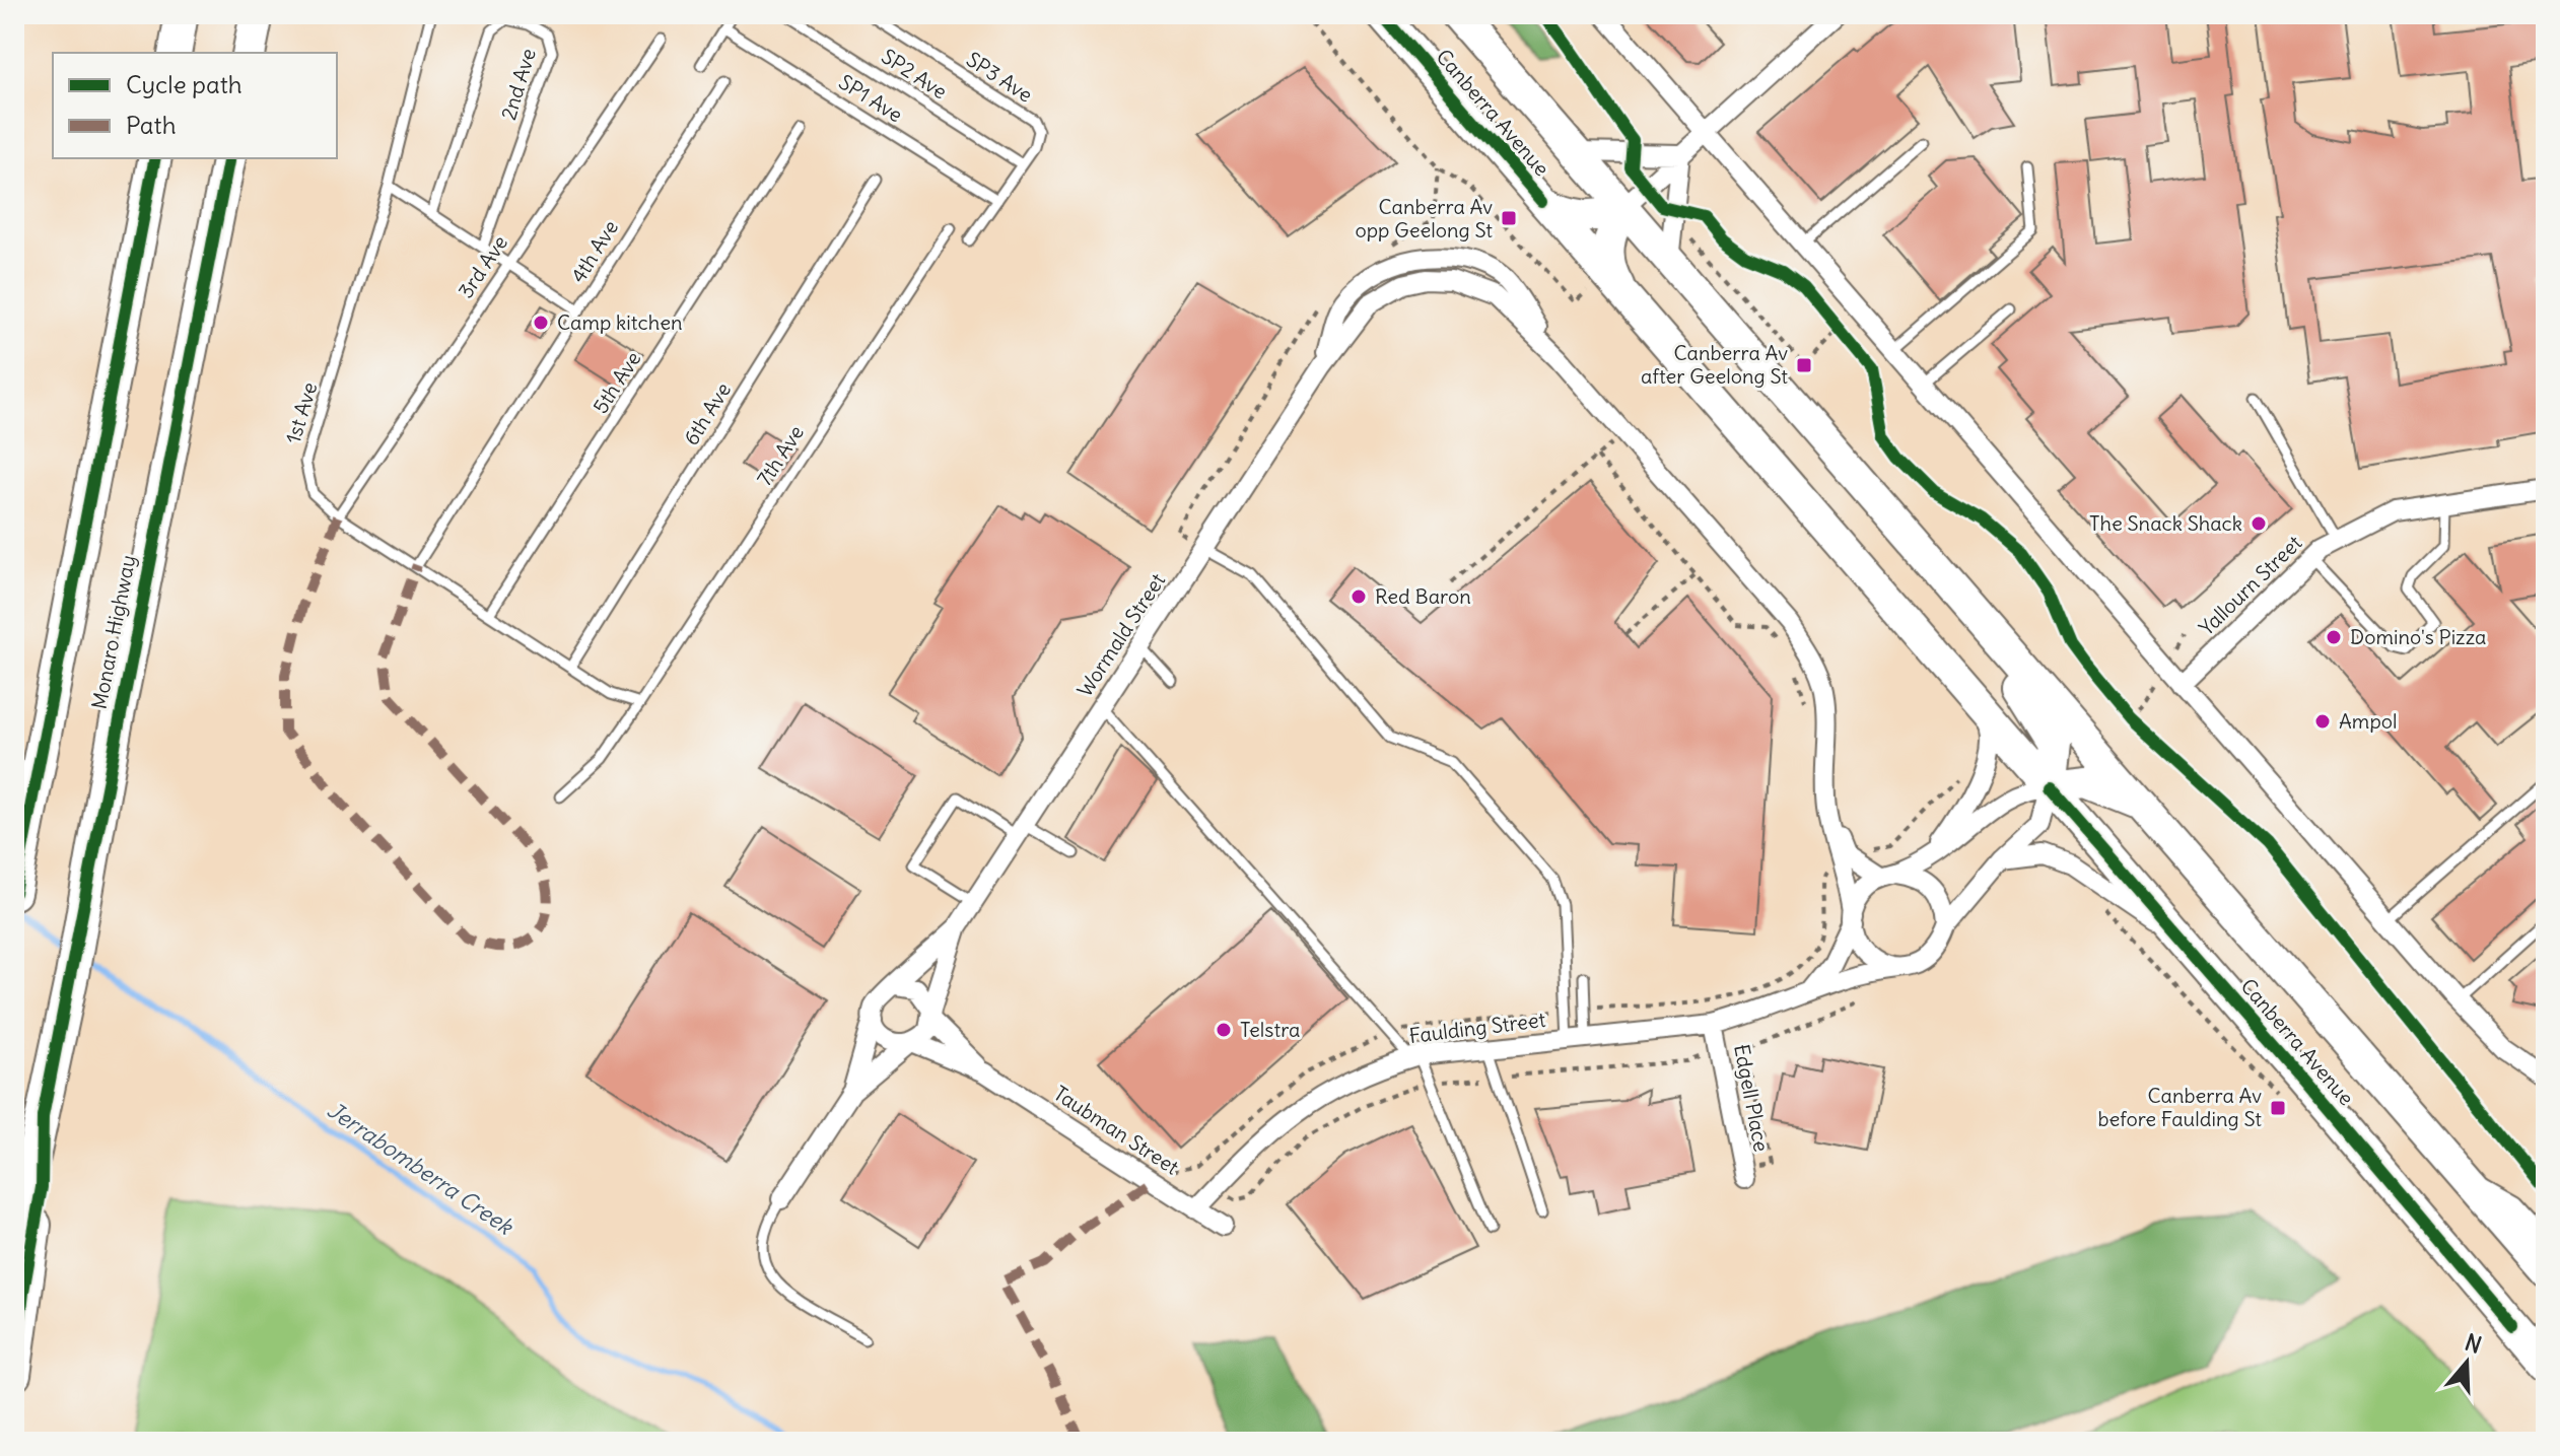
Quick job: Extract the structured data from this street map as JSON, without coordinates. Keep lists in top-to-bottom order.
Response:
{
  "streets": {
    "highway": ["Canberra Avenue", "Monaro Highway"],
    "street": [
      "Yallourn Street",
      "Wormald Street",
      "Faulding Street",
      "Edgell Place",
      "Taubman Street"
    ],
    "lane": [
      "SP2 Ave",
      "SP3 Ave",
      "2nd Ave",
      "SP1 Ave",
      "4th Ave",
      "3rd Ave",
      "5th Ave",
      "1st Ave",
      "6th Ave",
      "7th Ave"
    ]
  },
  "crossings": [
    ["SP2 Ave", "SP3 Ave"],
    ["SP3 Ave", "SP1 Ave"],
    ["4th Ave", "1st Ave"],
    ["3rd Ave", "1st Ave"],
    ["5th Ave", "1st Ave"],
    ["1st Ave", "6th Ave"],
    ["1st Ave", "7th Ave"],
    ["Wormald Street", "Faulding Street"],
    ["Wormald Street", "Taubman Street"],
    ["Faulding Street", "Edgell Place"],
    ["Faulding Street", "Taubman Street"]
  ],
  "water": ["Jerrabomberra Creek"],
  "places": {
    "transit": ["Canberra Av opp Geelong St", "Canberra Av after Geelong St", "Canberra Av before Faulding St"],
    "other": [
      "Camp kitchen",
      "The Snack Shack",
      "Red Baron",
      "Domino's Pizza",
      "Ampol",
      "Telstra"
    ]
  },
  "legend": ["Cycle path", "Path"],
  "north": "top"
}
